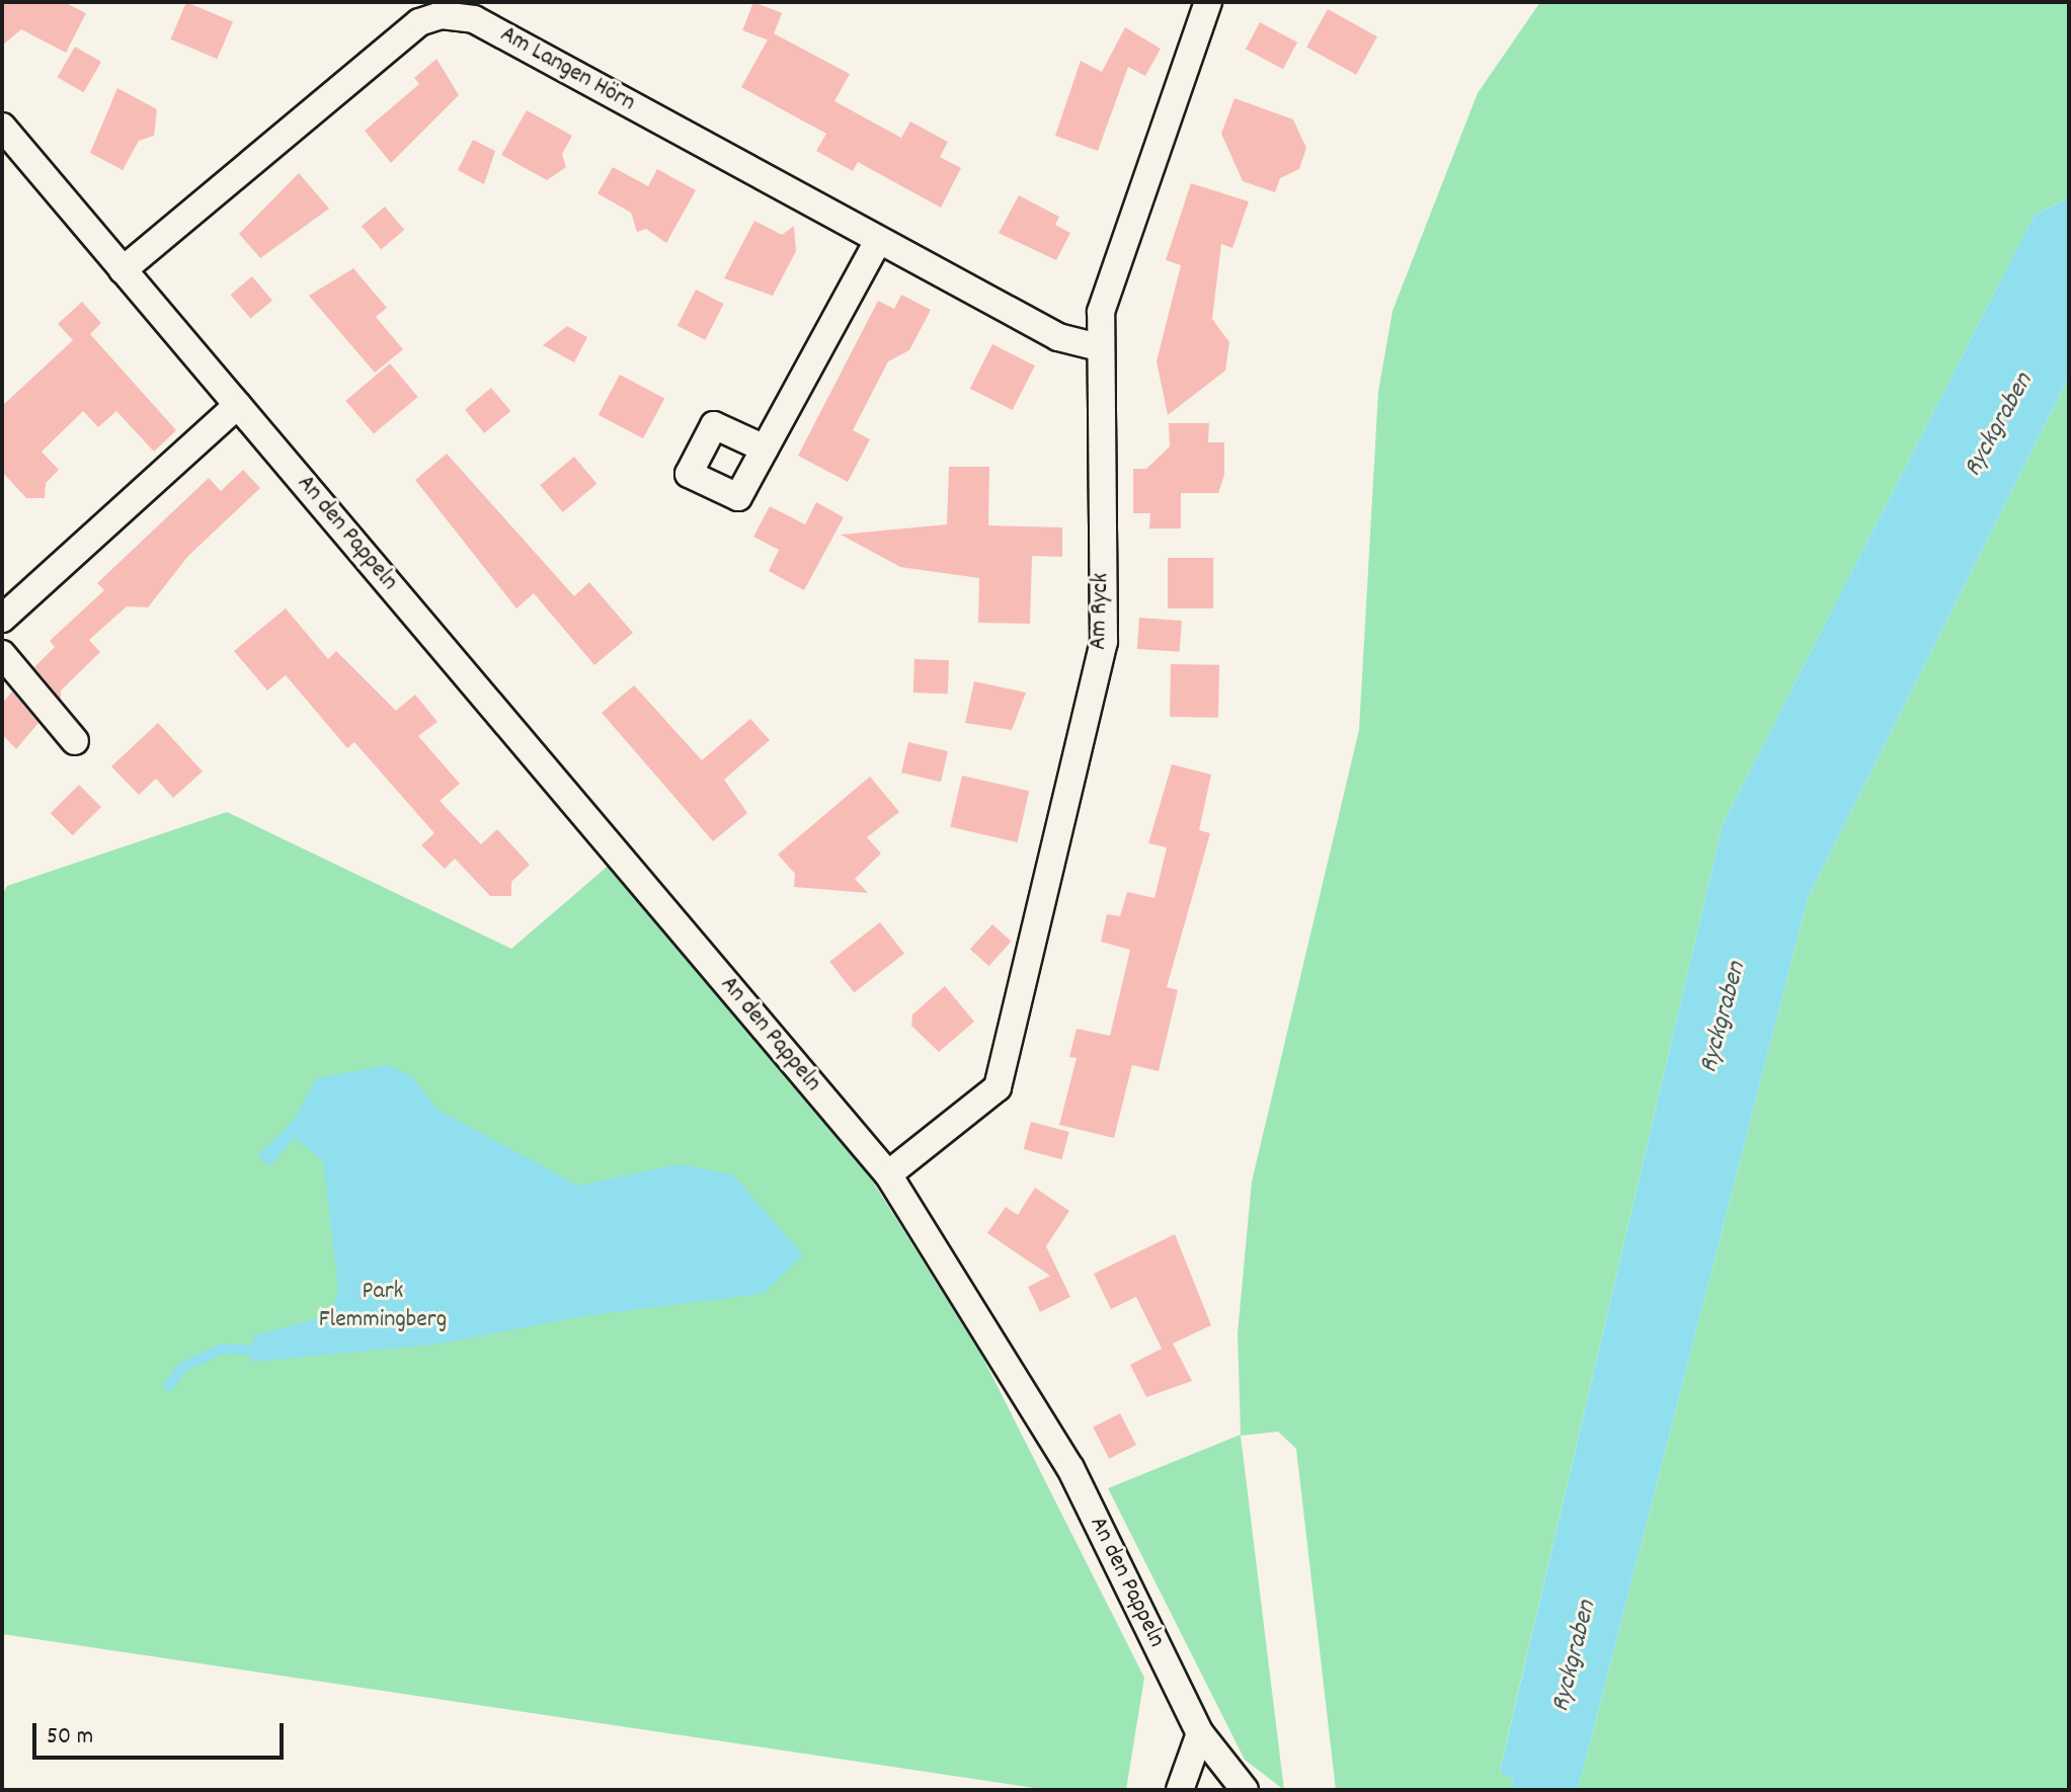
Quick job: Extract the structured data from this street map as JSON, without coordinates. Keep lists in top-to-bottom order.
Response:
{
  "streets": {
    "street": ["Am Langen Hörn", "An den Pappeln", "Am Ryck"]
  },
  "crossings": [
    ["Am Langen Hörn", "An den Pappeln"],
    ["Am Langen Hörn", "Am Ryck"],
    ["An den Pappeln", "Am Ryck"]
  ],
  "water": ["Ryckgraben"],
  "parks": ["Park Flemmingberg"],
  "scale_bar": "50 m"
}
